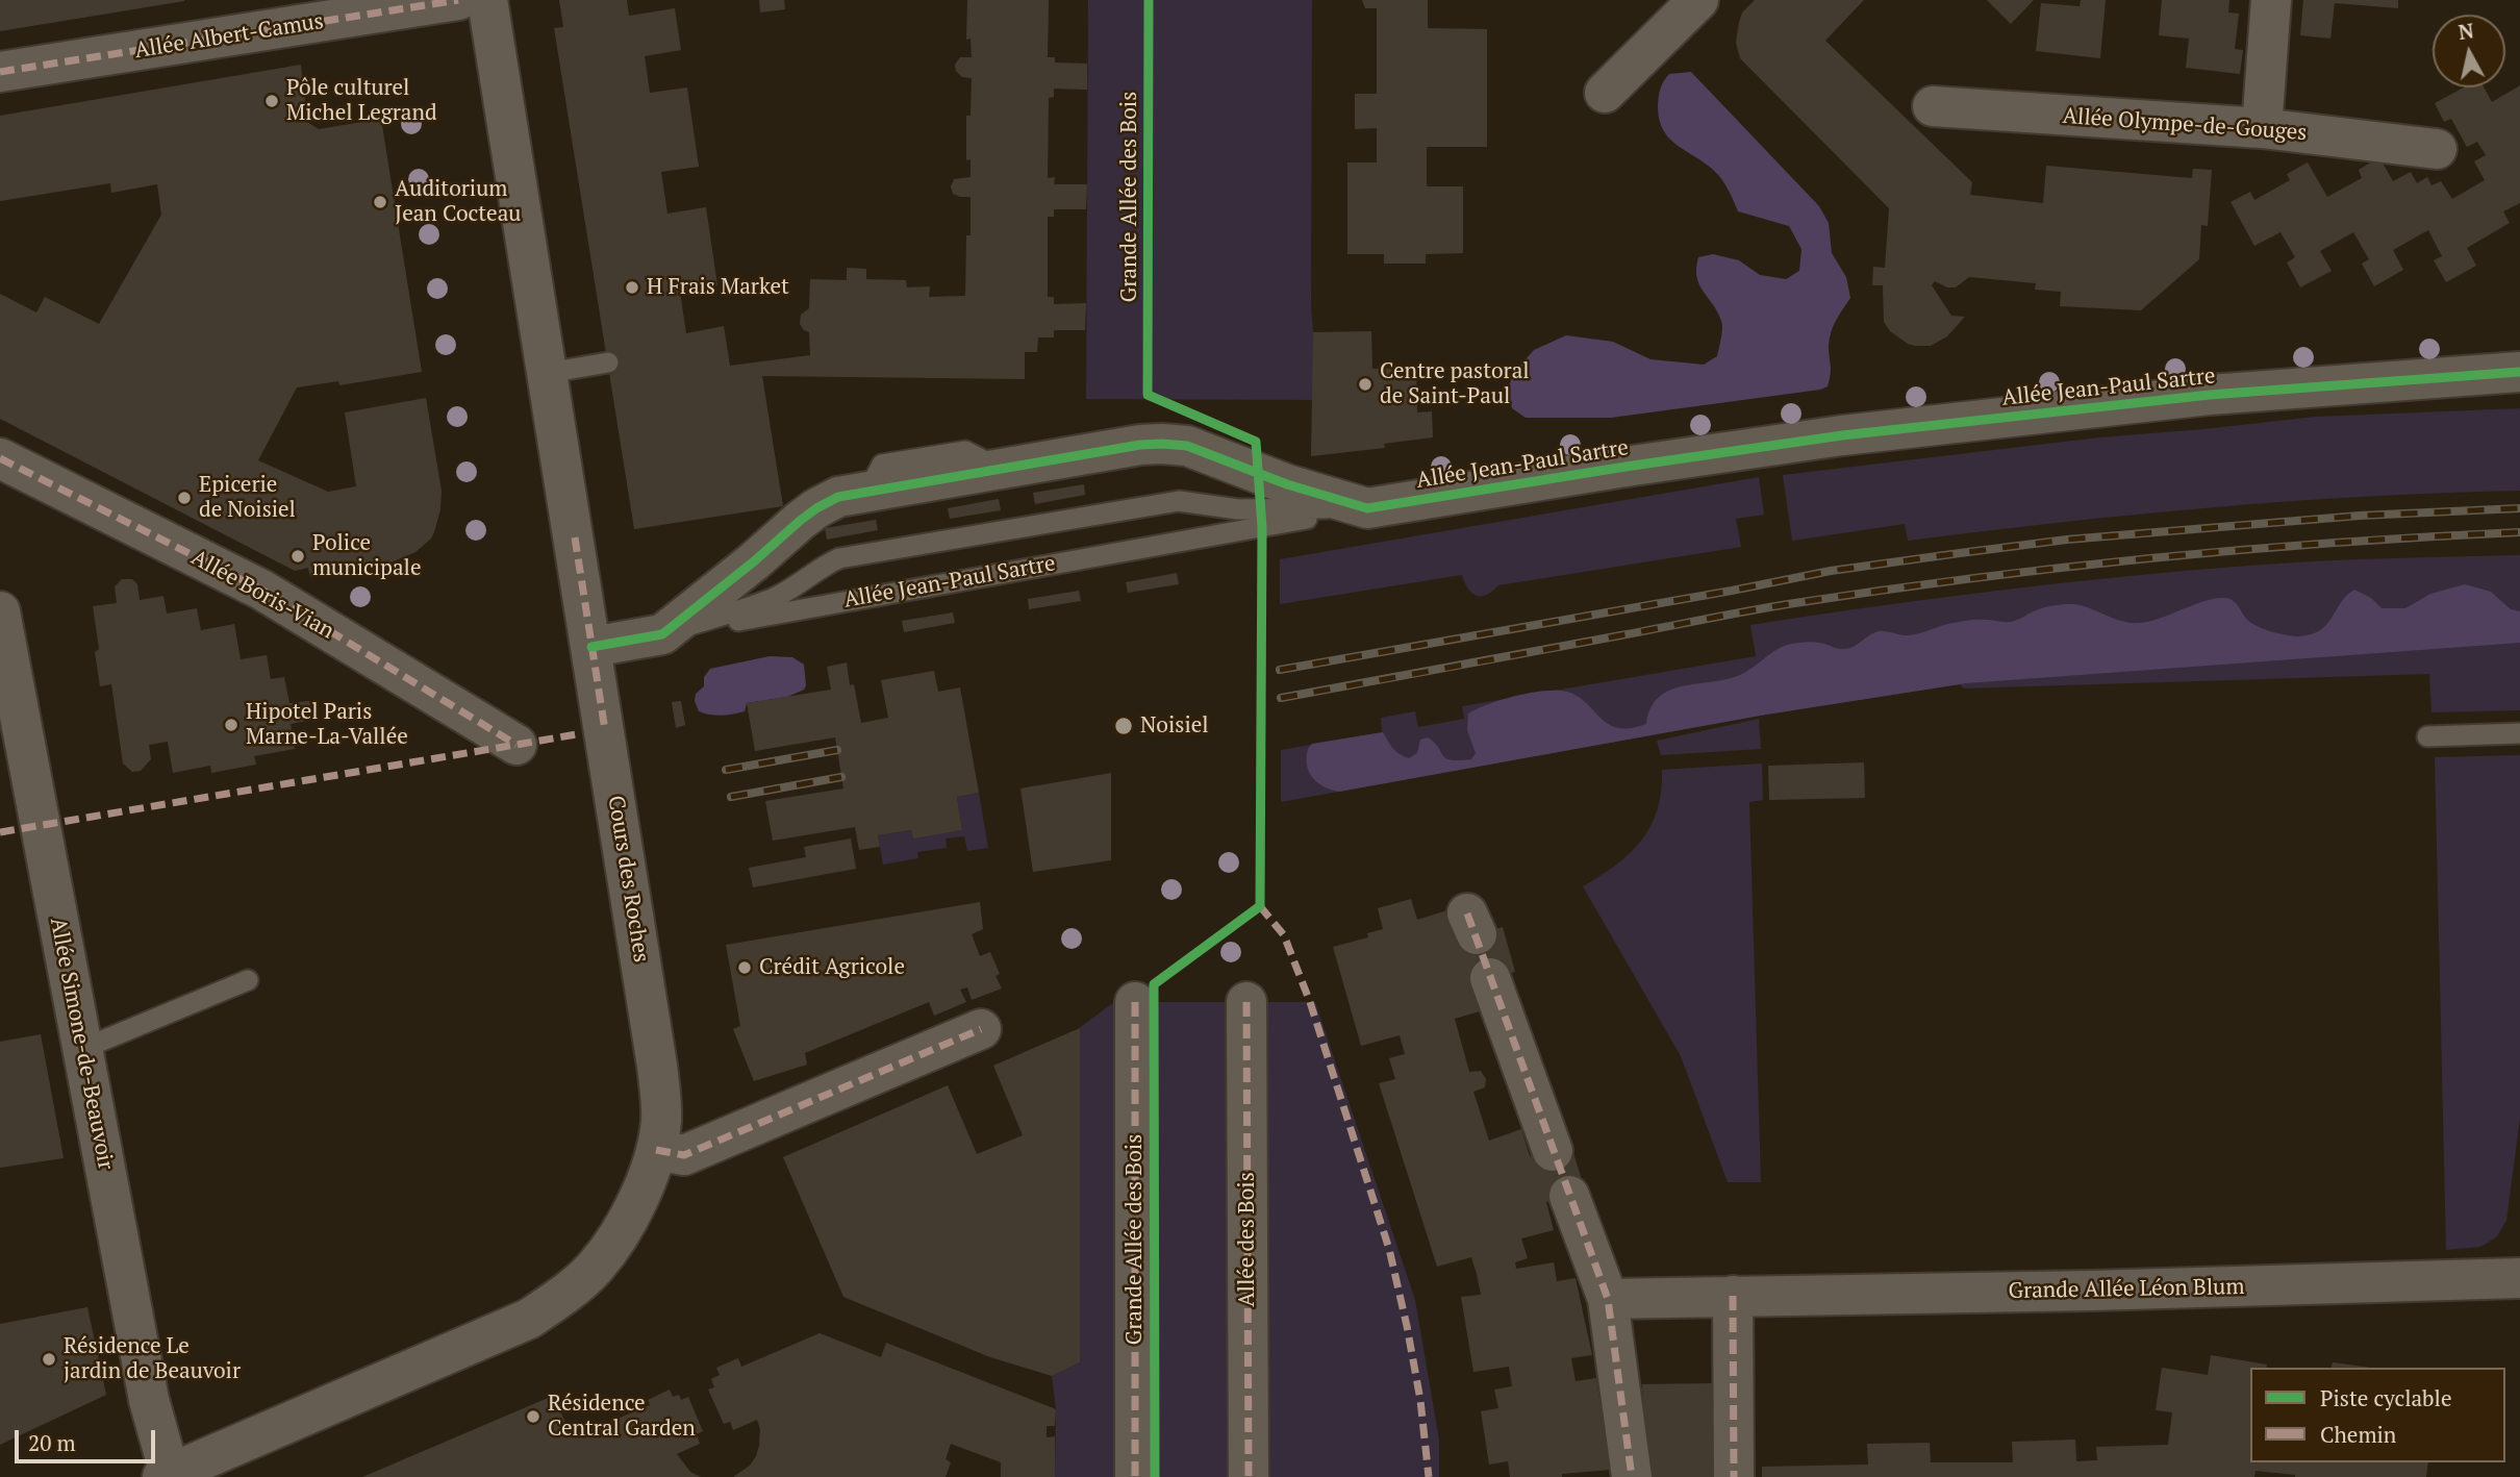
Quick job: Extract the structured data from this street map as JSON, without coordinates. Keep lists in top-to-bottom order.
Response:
{
  "streets": {
    "street": [
      "Allée Albert-Camus",
      "Allée Olympe-de-Gouges",
      "Grande Allée des Bois",
      "Allée Jean-Paul Sartre",
      "Allée Boris-Vian",
      "Cours des Roches",
      "Allée Simone-de-Beauvoir",
      "Allée des Bois",
      "Grande Allée Léon Blum"
    ]
  },
  "crossings": [
    ["Allée Jean-Paul Sartre", "Cours des Roches"],
    ["Cours des Roches", "Allée Simone-de-Beauvoir"]
  ],
  "places": [
    "Pôle culturel Michel Legrand",
    "Auditorium Jean Cocteau",
    "H Frais Market",
    "Centre pastoral de Saint-Paul",
    "Epicerie de Noisiel",
    "Police municipale",
    "Hipotel Paris Marne-La-Vallée",
    "Noisiel",
    "Crédit Agricole",
    "Résidence Le jardin de Beauvoir",
    "Résidence Central Garden"
  ],
  "legend": ["Piste cyclable", "Chemin"],
  "scale_bar": "20 m",
  "north": "top"
}
